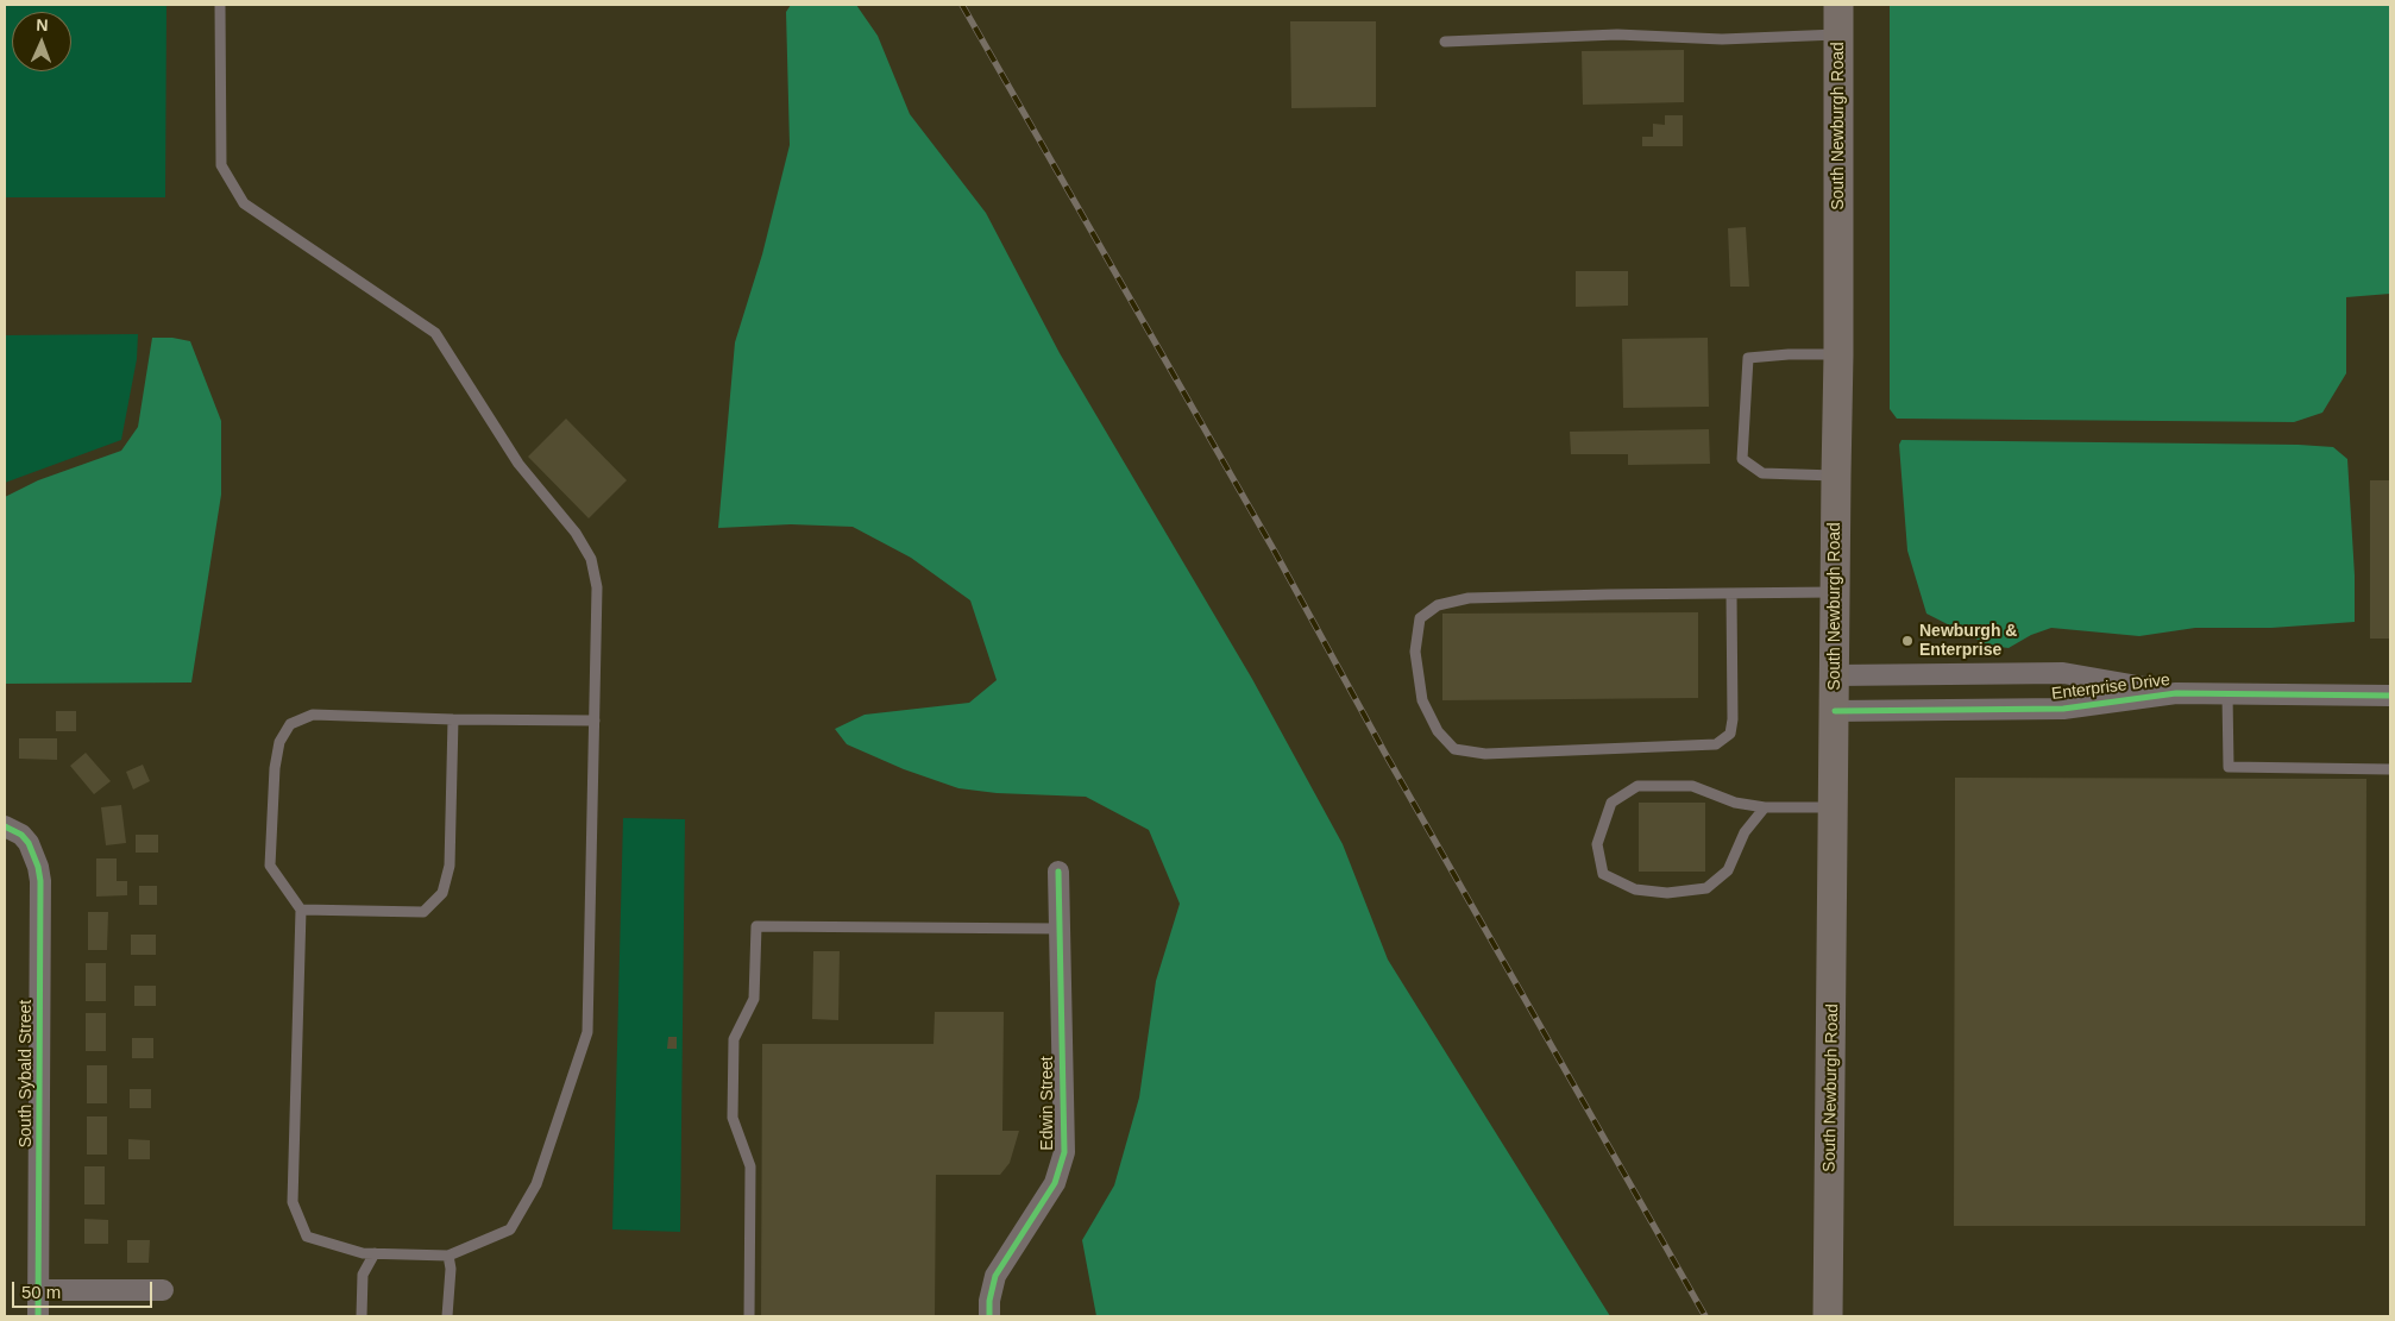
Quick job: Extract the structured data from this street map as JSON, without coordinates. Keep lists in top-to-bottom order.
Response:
{
  "streets": {
    "main road": ["South Newburgh Road"],
    "street": ["Enterprise Drive", "South Sybald Street", "Edwin Street"]
  },
  "crossings": [
    ["South Newburgh Road", "Enterprise Drive"]
  ],
  "places": ["Newburgh & Enterprise"],
  "scale_bar": "50 m",
  "north": "top"
}
